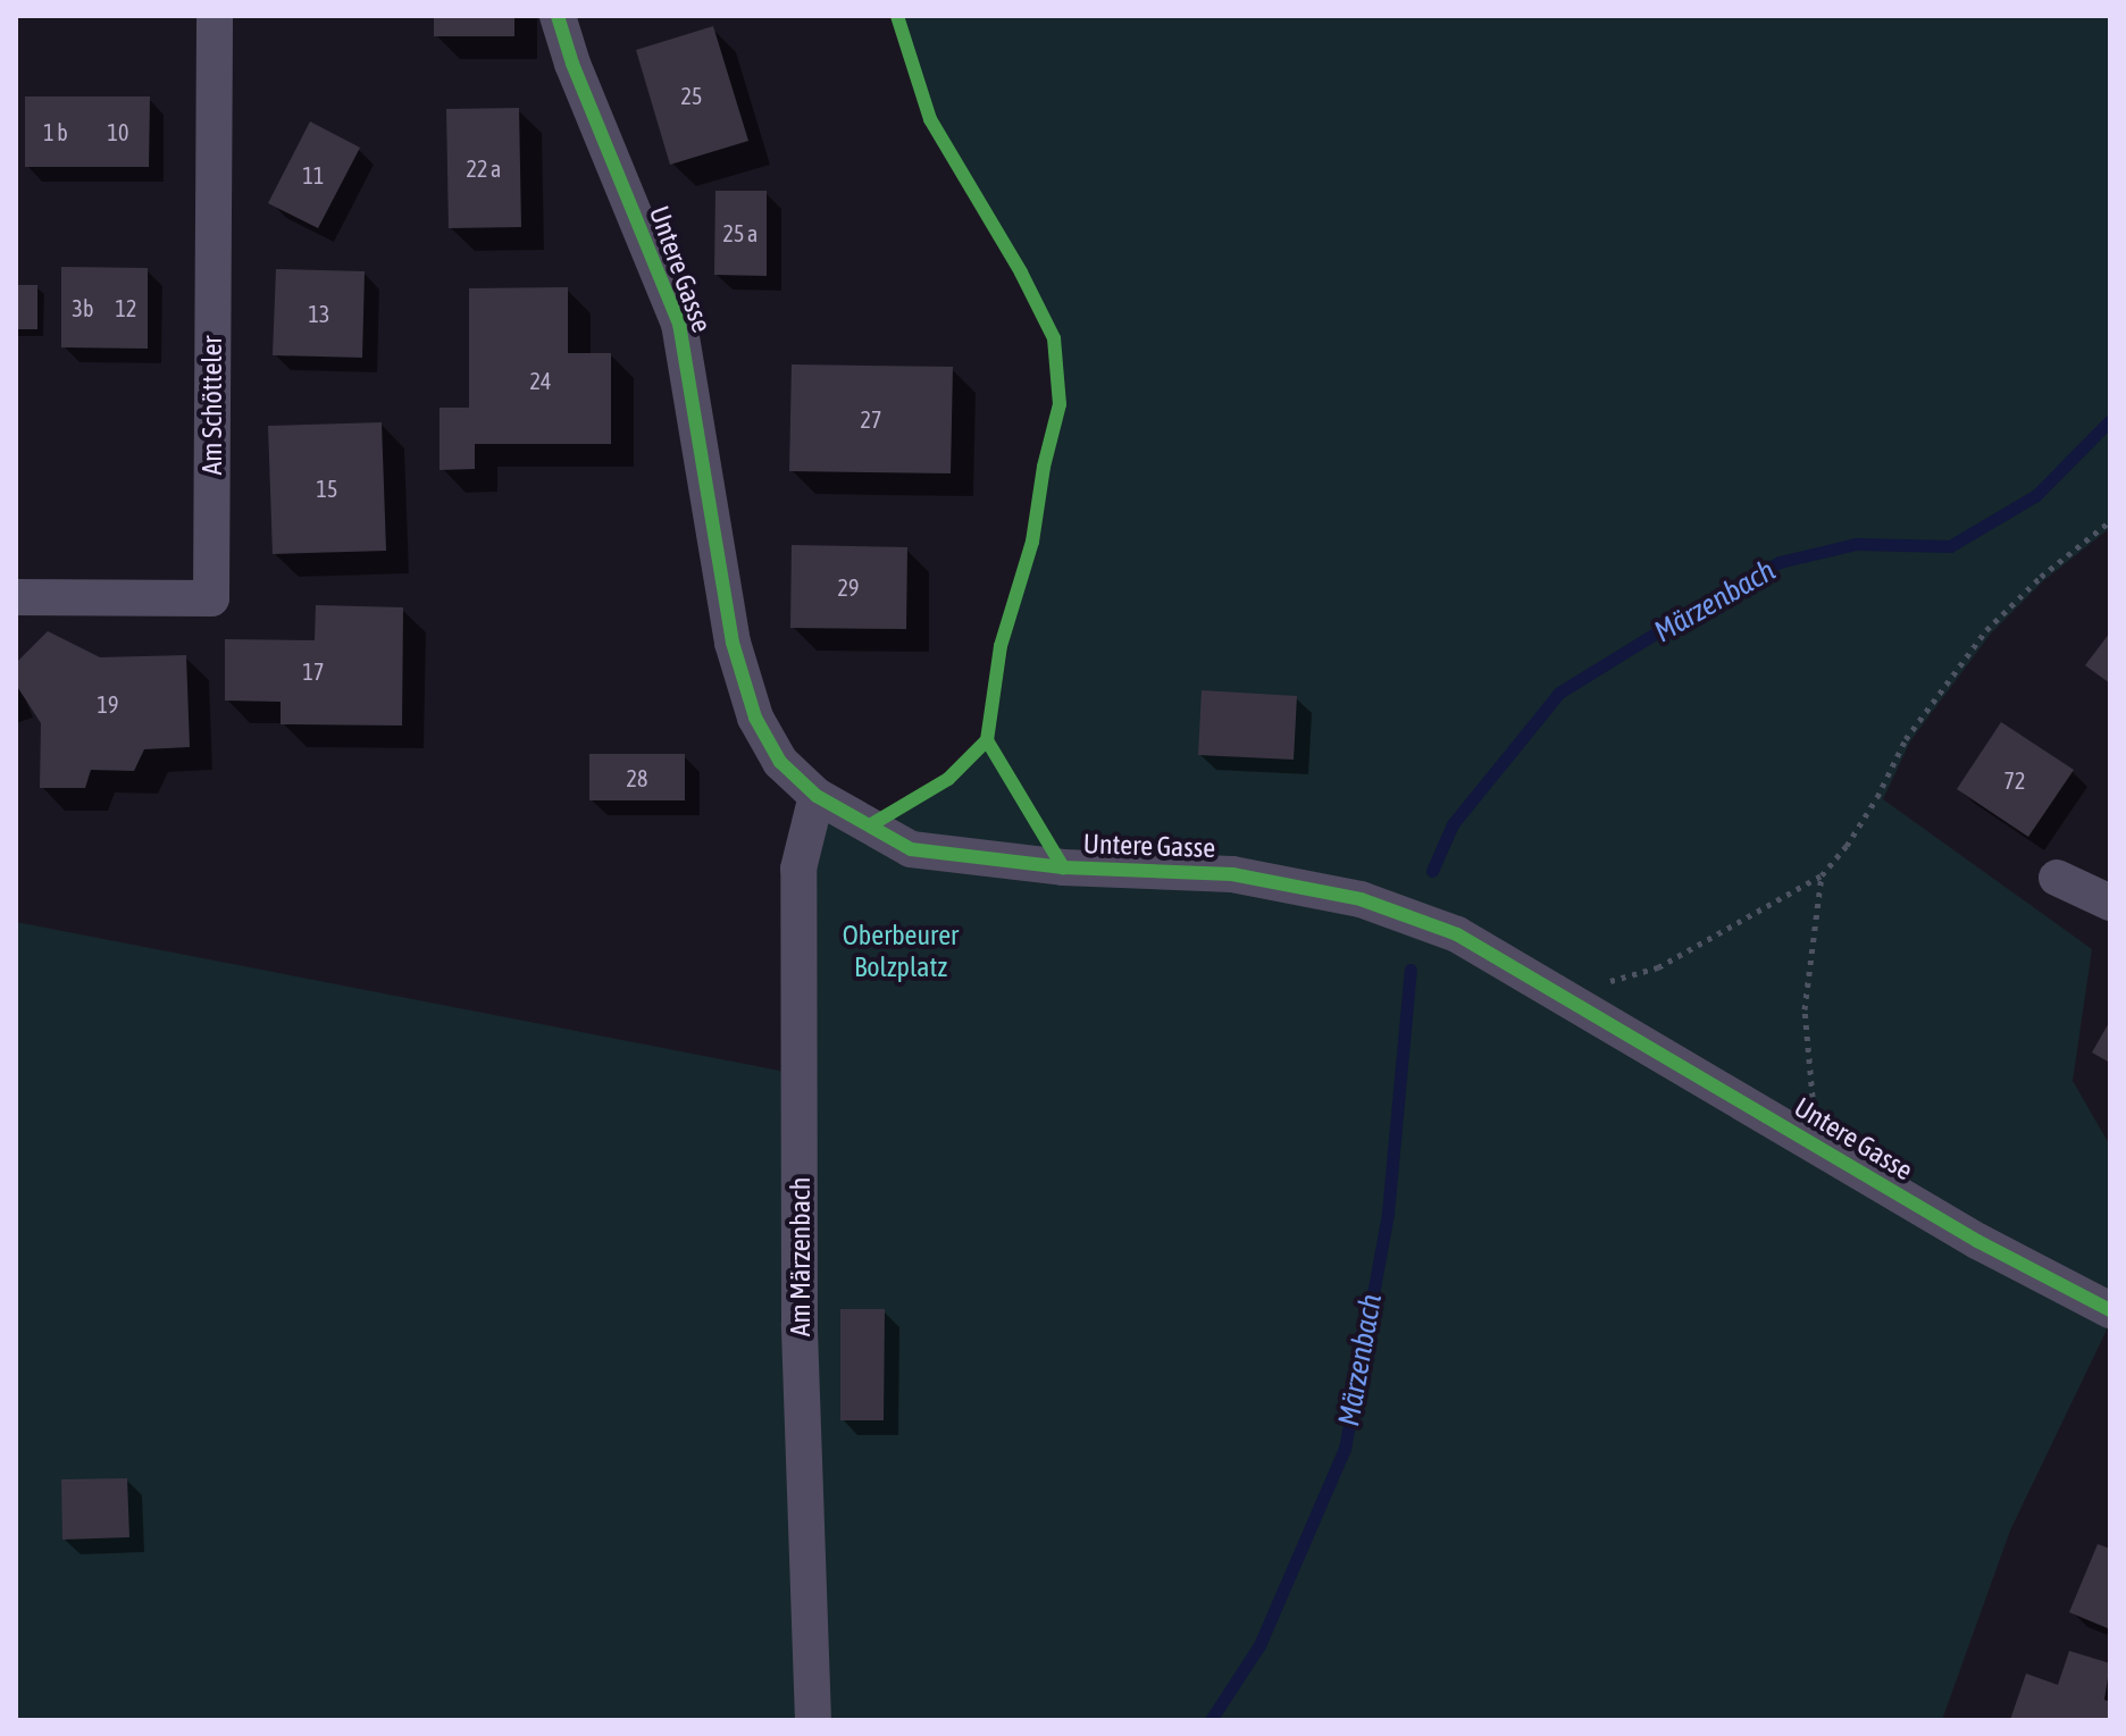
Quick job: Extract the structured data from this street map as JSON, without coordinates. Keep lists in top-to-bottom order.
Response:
{
  "streets": {
    "street": ["Untere Gasse", "Am Schötteler", "Am Märzenbach"]
  },
  "crossings": [
    ["Untere Gasse", "Am Märzenbach"]
  ],
  "water": ["Märzenbach"],
  "parks": ["Oberbeurer Bolzplatz"],
  "house_numbers": [
    "25",
    "1 b",
    "10",
    "22 a",
    "11",
    "25 a",
    "3b",
    "12",
    "13",
    "24",
    "27",
    "15",
    "29",
    "17",
    "19",
    "28",
    "72"
  ]
}
